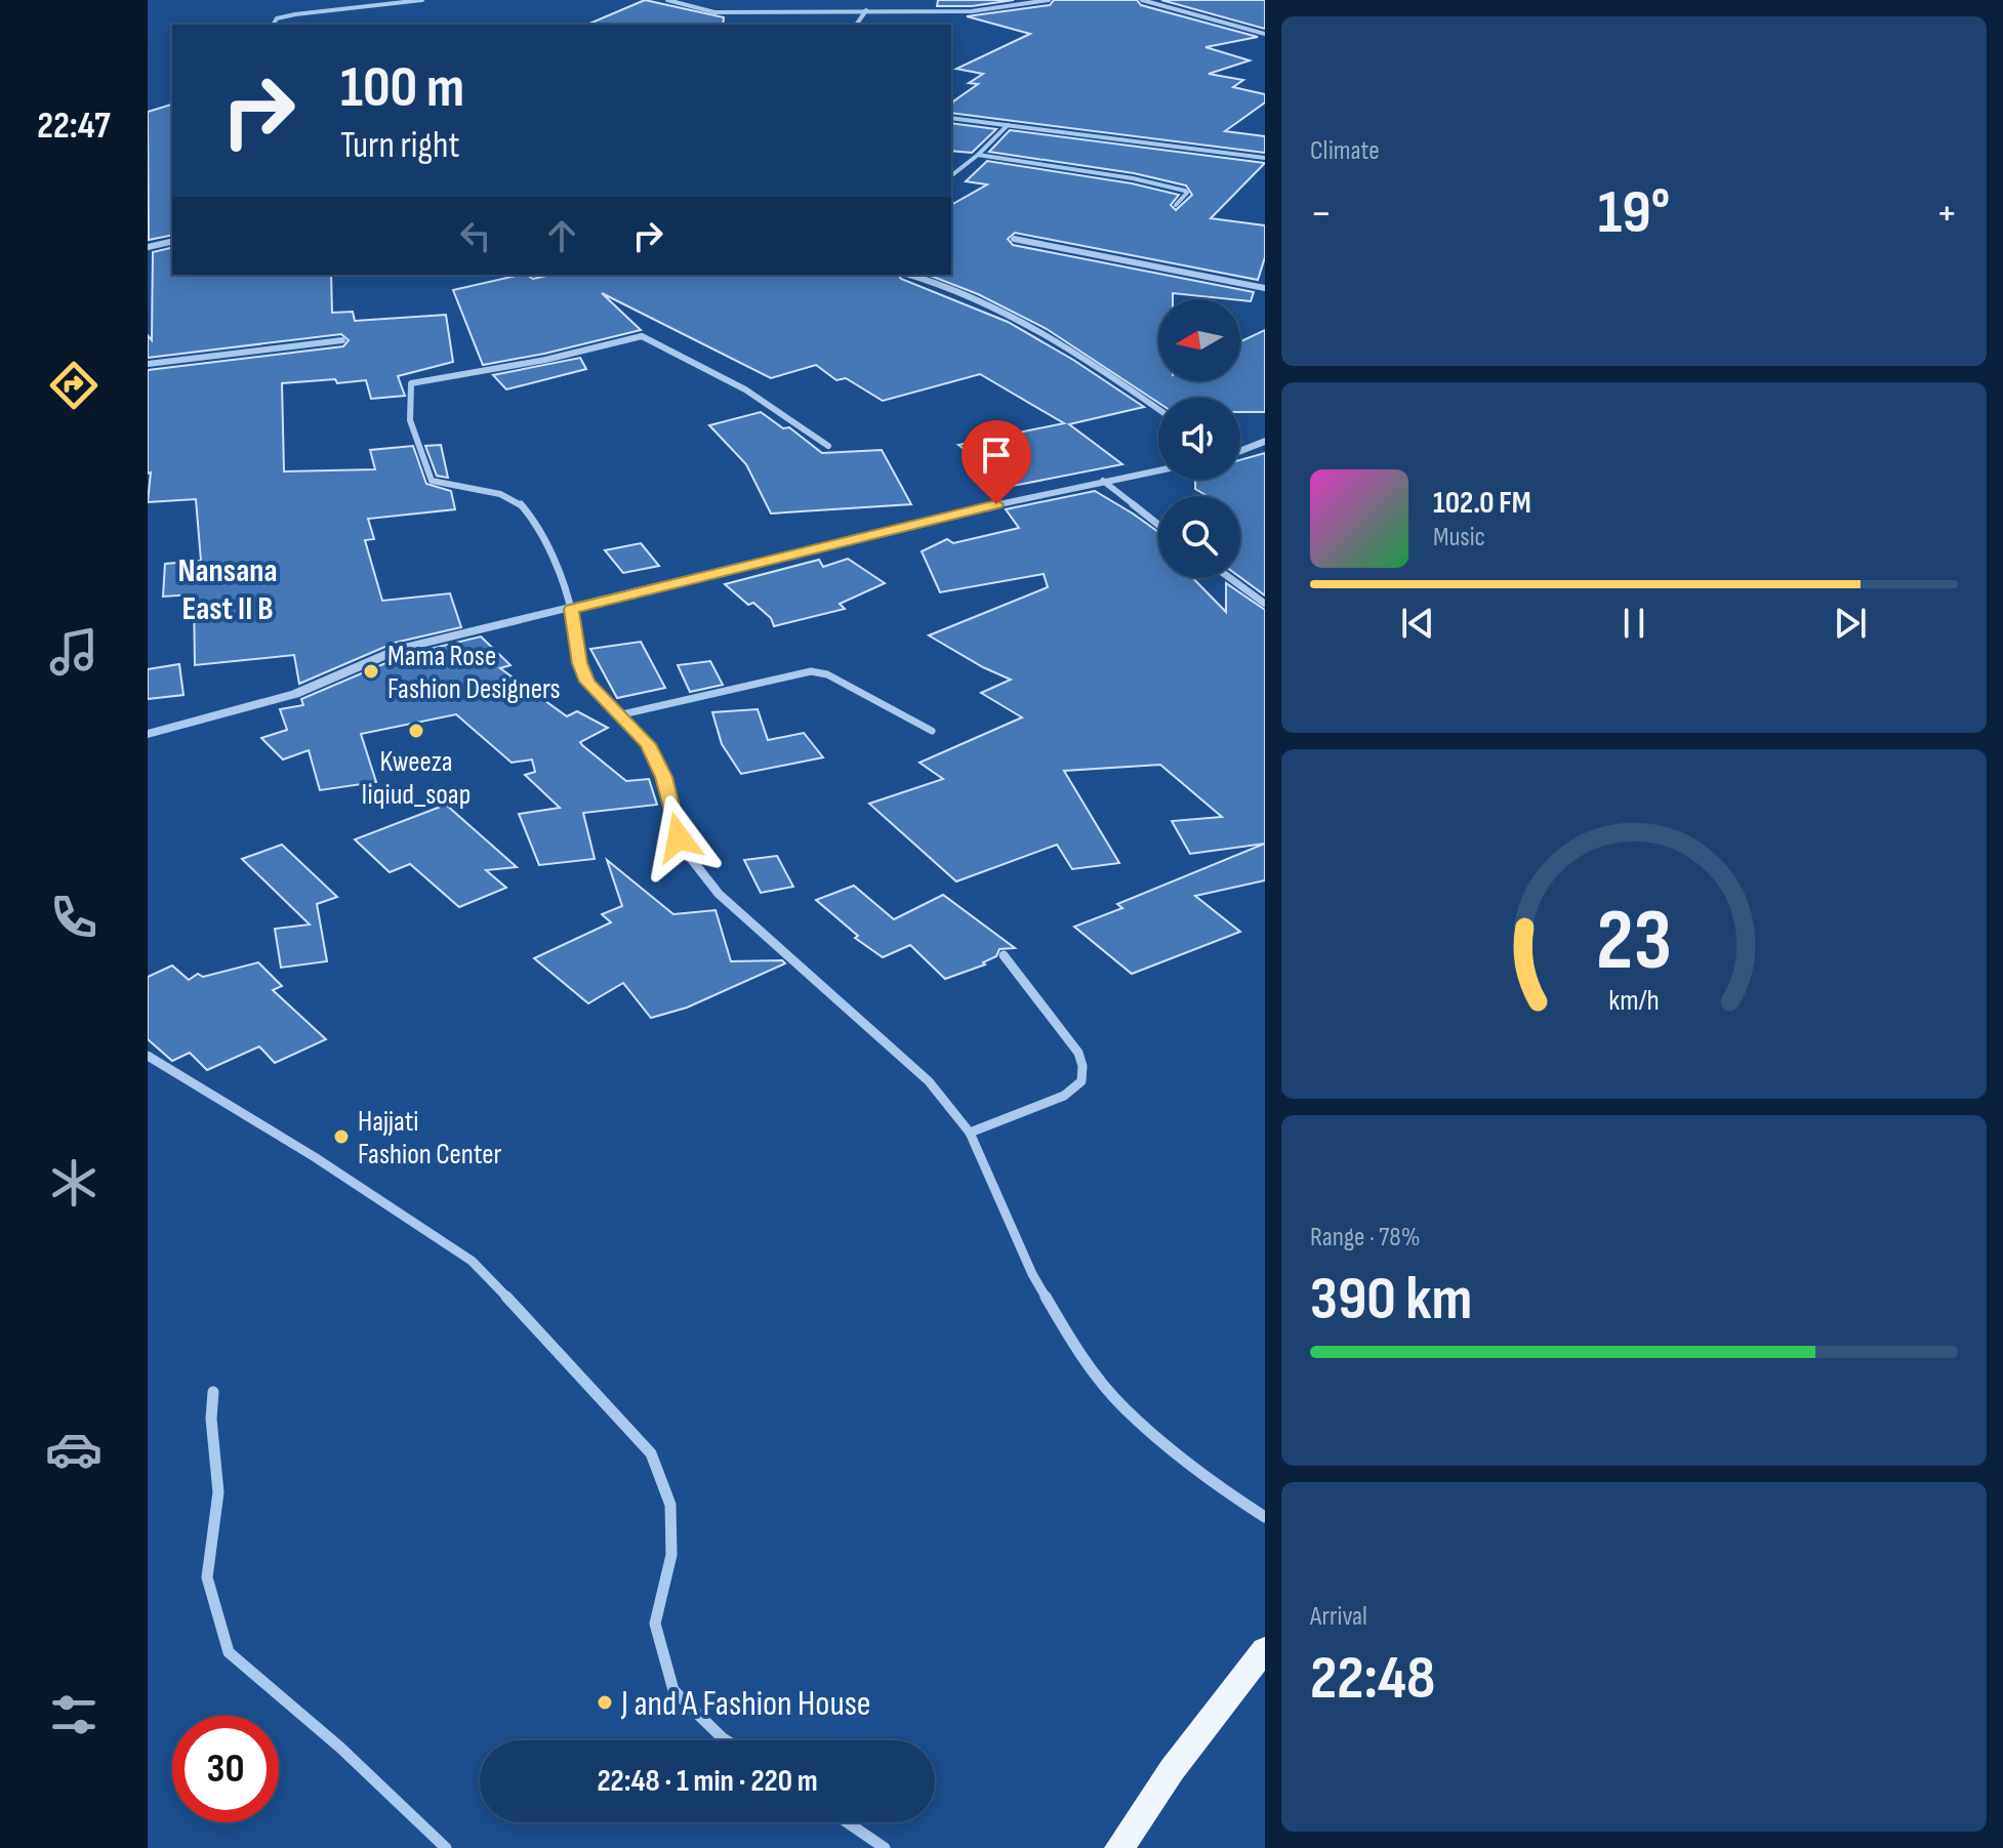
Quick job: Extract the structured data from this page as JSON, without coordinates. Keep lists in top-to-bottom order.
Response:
{
  "districts": ["Nansana East II B"],
  "places": [
    "Mama Rose Fashion Designers",
    "Kweeza liqiud_soap",
    "Hajjati Fashion Center",
    "J and A Fashion House"
  ],
  "north": "left",
  "page": {
    "tabs": "22:47",
    "tile": [
      "Climate",
      ["Range · 78%", "390 km"],
      ["Arrival", "22:48"]
    ],
    "turn": ["100 m", "Turn right"],
    "heat": ["−", "19°", "+"],
    "song": ["102.0 FM", "Music"],
    "limit": "30",
    "trip": "22:48 · 1 min · 220 m",
    "gauge": ["23", "km/h"]
  }
}
